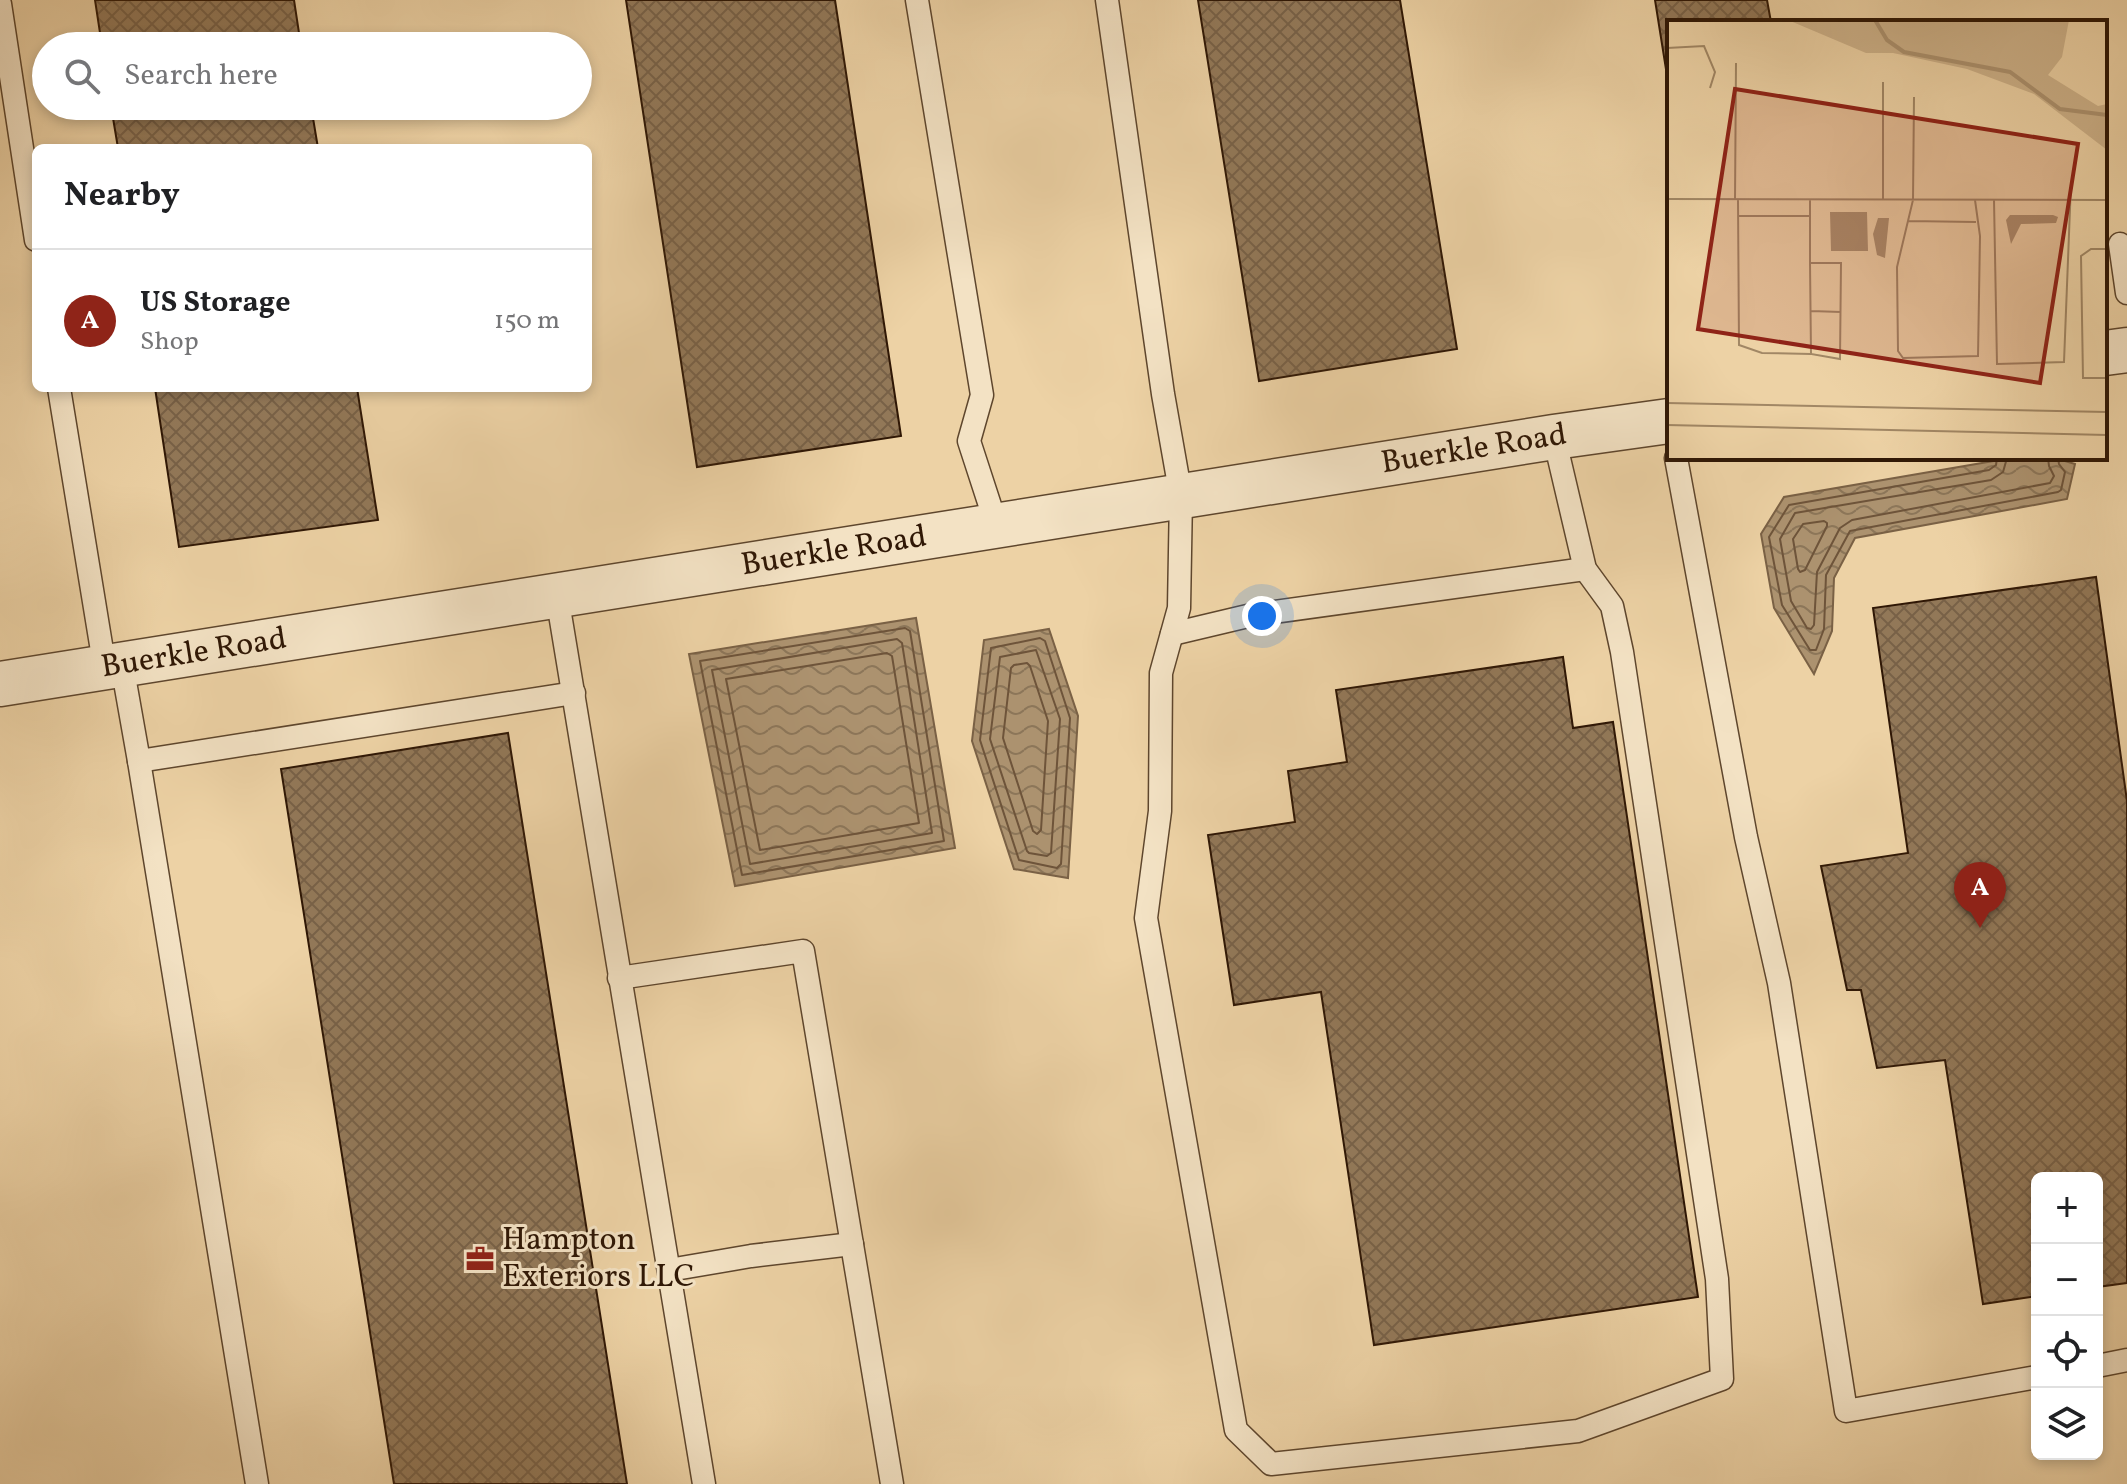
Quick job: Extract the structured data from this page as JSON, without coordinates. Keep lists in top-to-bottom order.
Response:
{
  "streets": {
    "street": ["Buerkle Road"]
  },
  "places": {
    "office": ["Hampton Exteriors LLC"]
  },
  "page": {
    "search": "Search here",
    "heading": "Nearby",
    "list": [
      {
        "mark": "A",
        "name": "US Storage",
        "note": "Shop",
        "value": "150 m"
      }
    ],
    "pins": "A",
    "map_buttons": ["+", "−"]
  }
}
